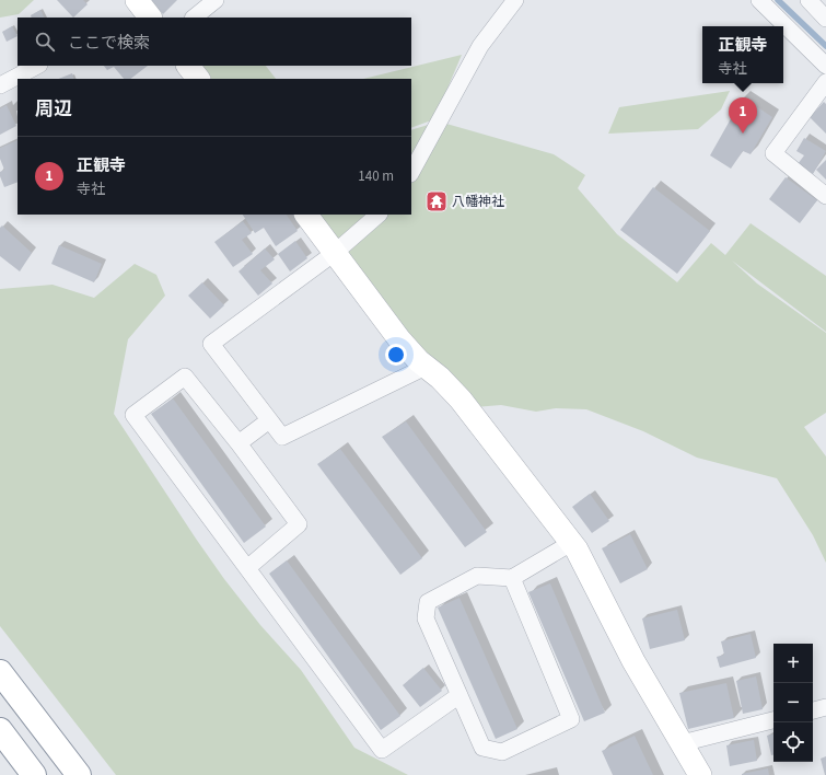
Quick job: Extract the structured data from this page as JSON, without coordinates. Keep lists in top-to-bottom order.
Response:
{
  "places": {
    "temple": ["八幡神社"]
  },
  "page": {
    "search": "ここで検索",
    "popup": ["正観寺", "寺社"],
    "heading": "周辺",
    "pins": "1",
    "list": [
      {
        "mark": "1",
        "name": "正観寺",
        "note": "寺社",
        "value": "140 m"
      }
    ],
    "map_buttons": ["+", "−"]
  }
}
